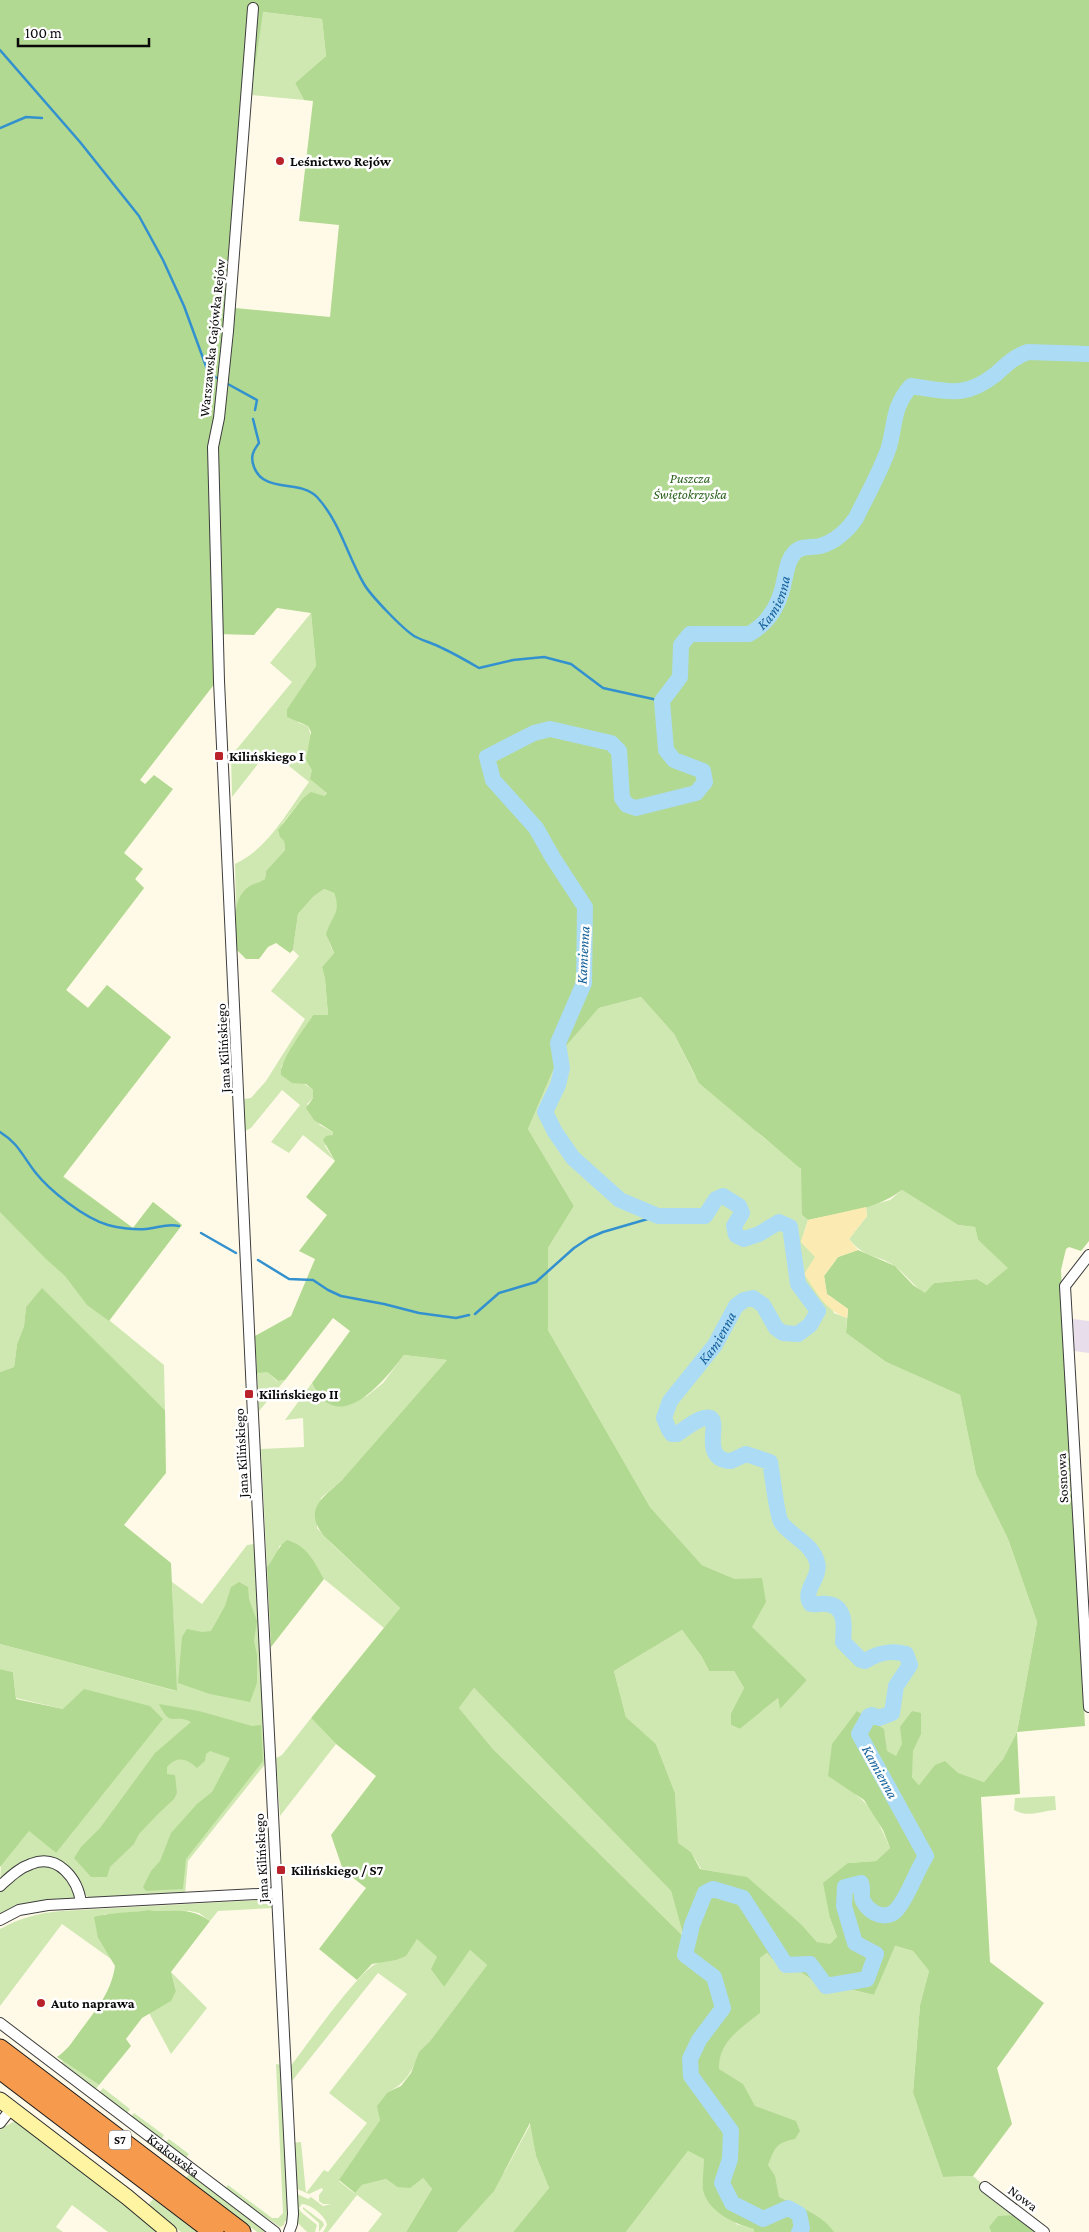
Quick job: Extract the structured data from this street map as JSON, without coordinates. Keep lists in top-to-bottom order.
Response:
{
  "streets": {
    "highway": ["S7"],
    "street": [
      "Warszawska Gajówka Rejów",
      "Jana Kilińskiego",
      "Sosnowa",
      "Krakowska",
      "Nowa"
    ]
  },
  "crossings": [
    ["Warszawska Gajówka Rejów", "Jana Kilińskiego"]
  ],
  "water": ["Kamienna"],
  "parks": ["Puszcza Świętokrzyska"],
  "places": {
    "other": ["Leśnictwo Rejów", "Auto naprawa"],
    "transit": ["Kilińskiego I", "Kilińskiego II", "Kilińskiego / S7"]
  },
  "scale_bar": "100 m"
}
